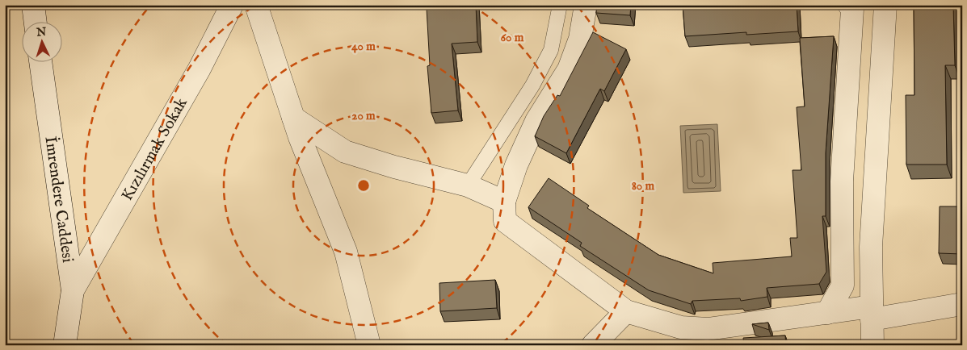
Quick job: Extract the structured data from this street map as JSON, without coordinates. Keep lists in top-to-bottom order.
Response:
{
  "streets": {
    "street": ["Kızılırmak Sokak", "İmrendere Caddesi"]
  },
  "crossings": [
    ["Kızılırmak Sokak", "İmrendere Caddesi"]
  ],
  "north": "top",
  "rings": [
    "60 m",
    "40 m",
    "20 m",
    "80 m"
  ]
}
